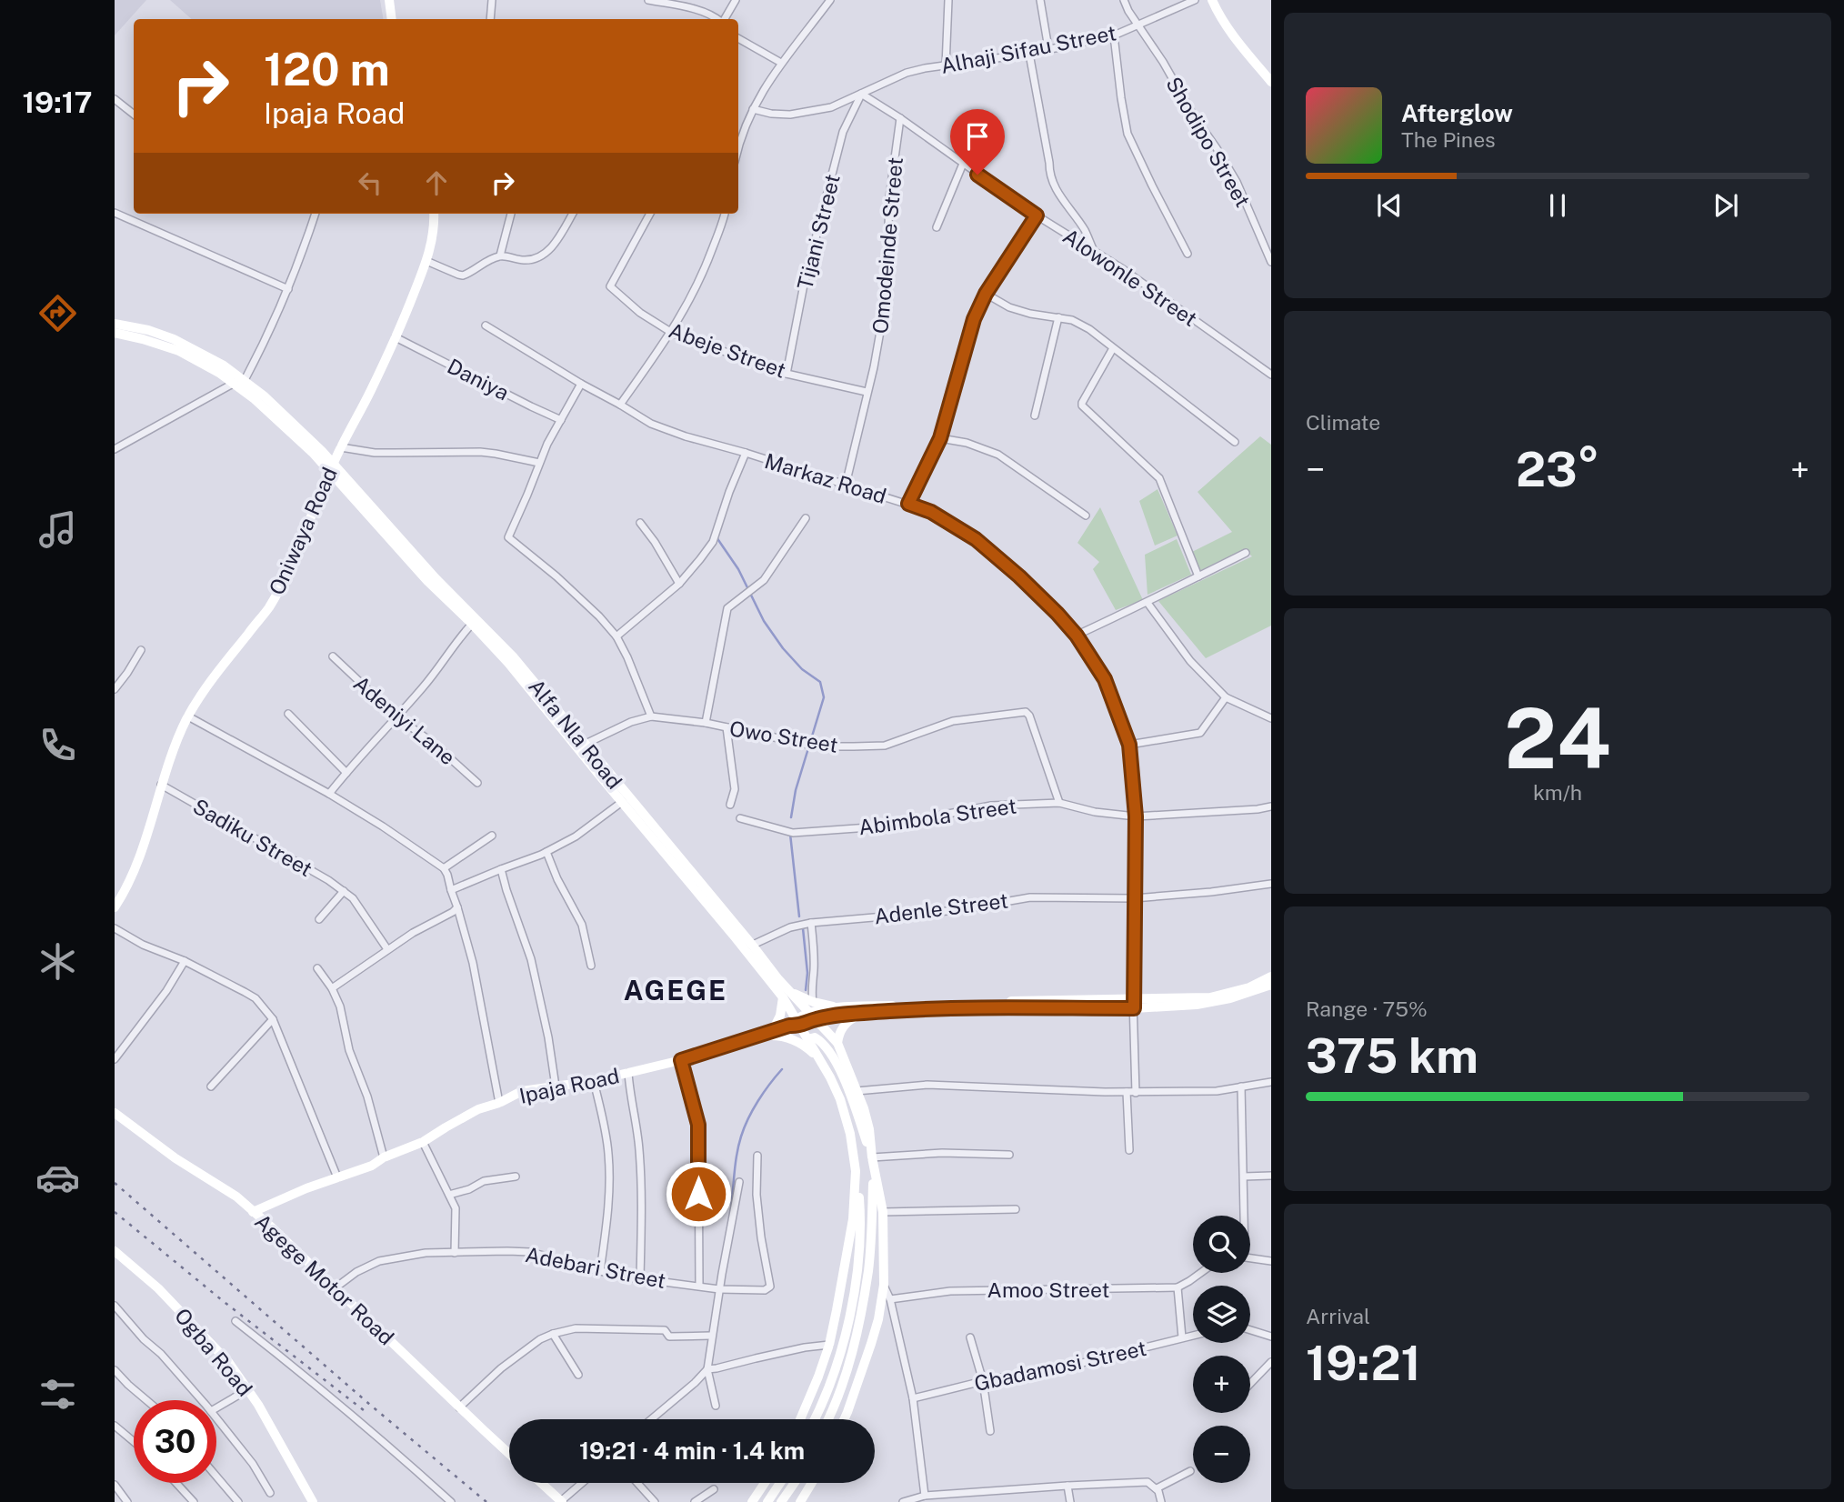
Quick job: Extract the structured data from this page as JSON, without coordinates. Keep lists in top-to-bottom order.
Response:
{
  "streets": {
    "main road": [
      "Oniwaya Road",
      "Alfa Nla Road",
      "Ipaja Road",
      "Agege Motor Road",
      "Ogba Road"
    ],
    "street": [
      "Alhaji Sifau Street",
      "Shodipo Street",
      "Tijani Street",
      "Omodeinde Street",
      "Alowonle Street",
      "Abeje Street",
      "Daniya",
      "Markaz Road",
      "Adeniyi Lane",
      "Owo Street",
      "Abimbola Street",
      "Sadiku Street",
      "Adenle Street",
      "Adebari Street",
      "Amoo Street",
      "Gbadamosi Street"
    ]
  },
  "crossings": [
    ["Alhaji Sifau Street", "Shodipo Street"],
    ["Alhaji Sifau Street", "Tijani Street"],
    ["Alhaji Sifau Street", "Alowonle Street"],
    ["Tijani Street", "Alowonle Street"],
    ["Tijani Street", "Abeje Street"],
    ["Omodeinde Street", "Alowonle Street"],
    ["Omodeinde Street", "Abeje Street"],
    ["Omodeinde Street", "Markaz Road"],
    ["Daniya", "Oniwaya Road"],
    ["Markaz Road", "Abimbola Street"],
    ["Markaz Road", "Adenle Street"],
    ["Markaz Road", "Ipaja Road"],
    ["Oniwaya Road", "Alfa Nla Road"],
    ["Oniwaya Road", "Sadiku Street"],
    ["Alfa Nla Road", "Owo Street"],
    ["Alfa Nla Road", "Adenle Street"],
    ["Alfa Nla Road", "Ipaja Road"],
    ["Owo Street", "Abimbola Street"],
    ["Ipaja Road", "Agege Motor Road"],
    ["Adebari Street", "Agege Motor Road"]
  ],
  "districts": ["AGEGE"],
  "page": {
    "tabs": "19:17",
    "turn": ["120 m", "Ipaja Road"],
    "song": ["Afterglow", "The Pines"],
    "tile": [
      "Climate",
      ["24", "km/h"],
      ["Range · 75%", "375 km"],
      ["Arrival", "19:21"]
    ],
    "heat": ["−", "23°", "+"],
    "map_buttons": ["+", "−"],
    "limit": "30",
    "trip": "19:21 · 4 min · 1.4 km"
  }
}
